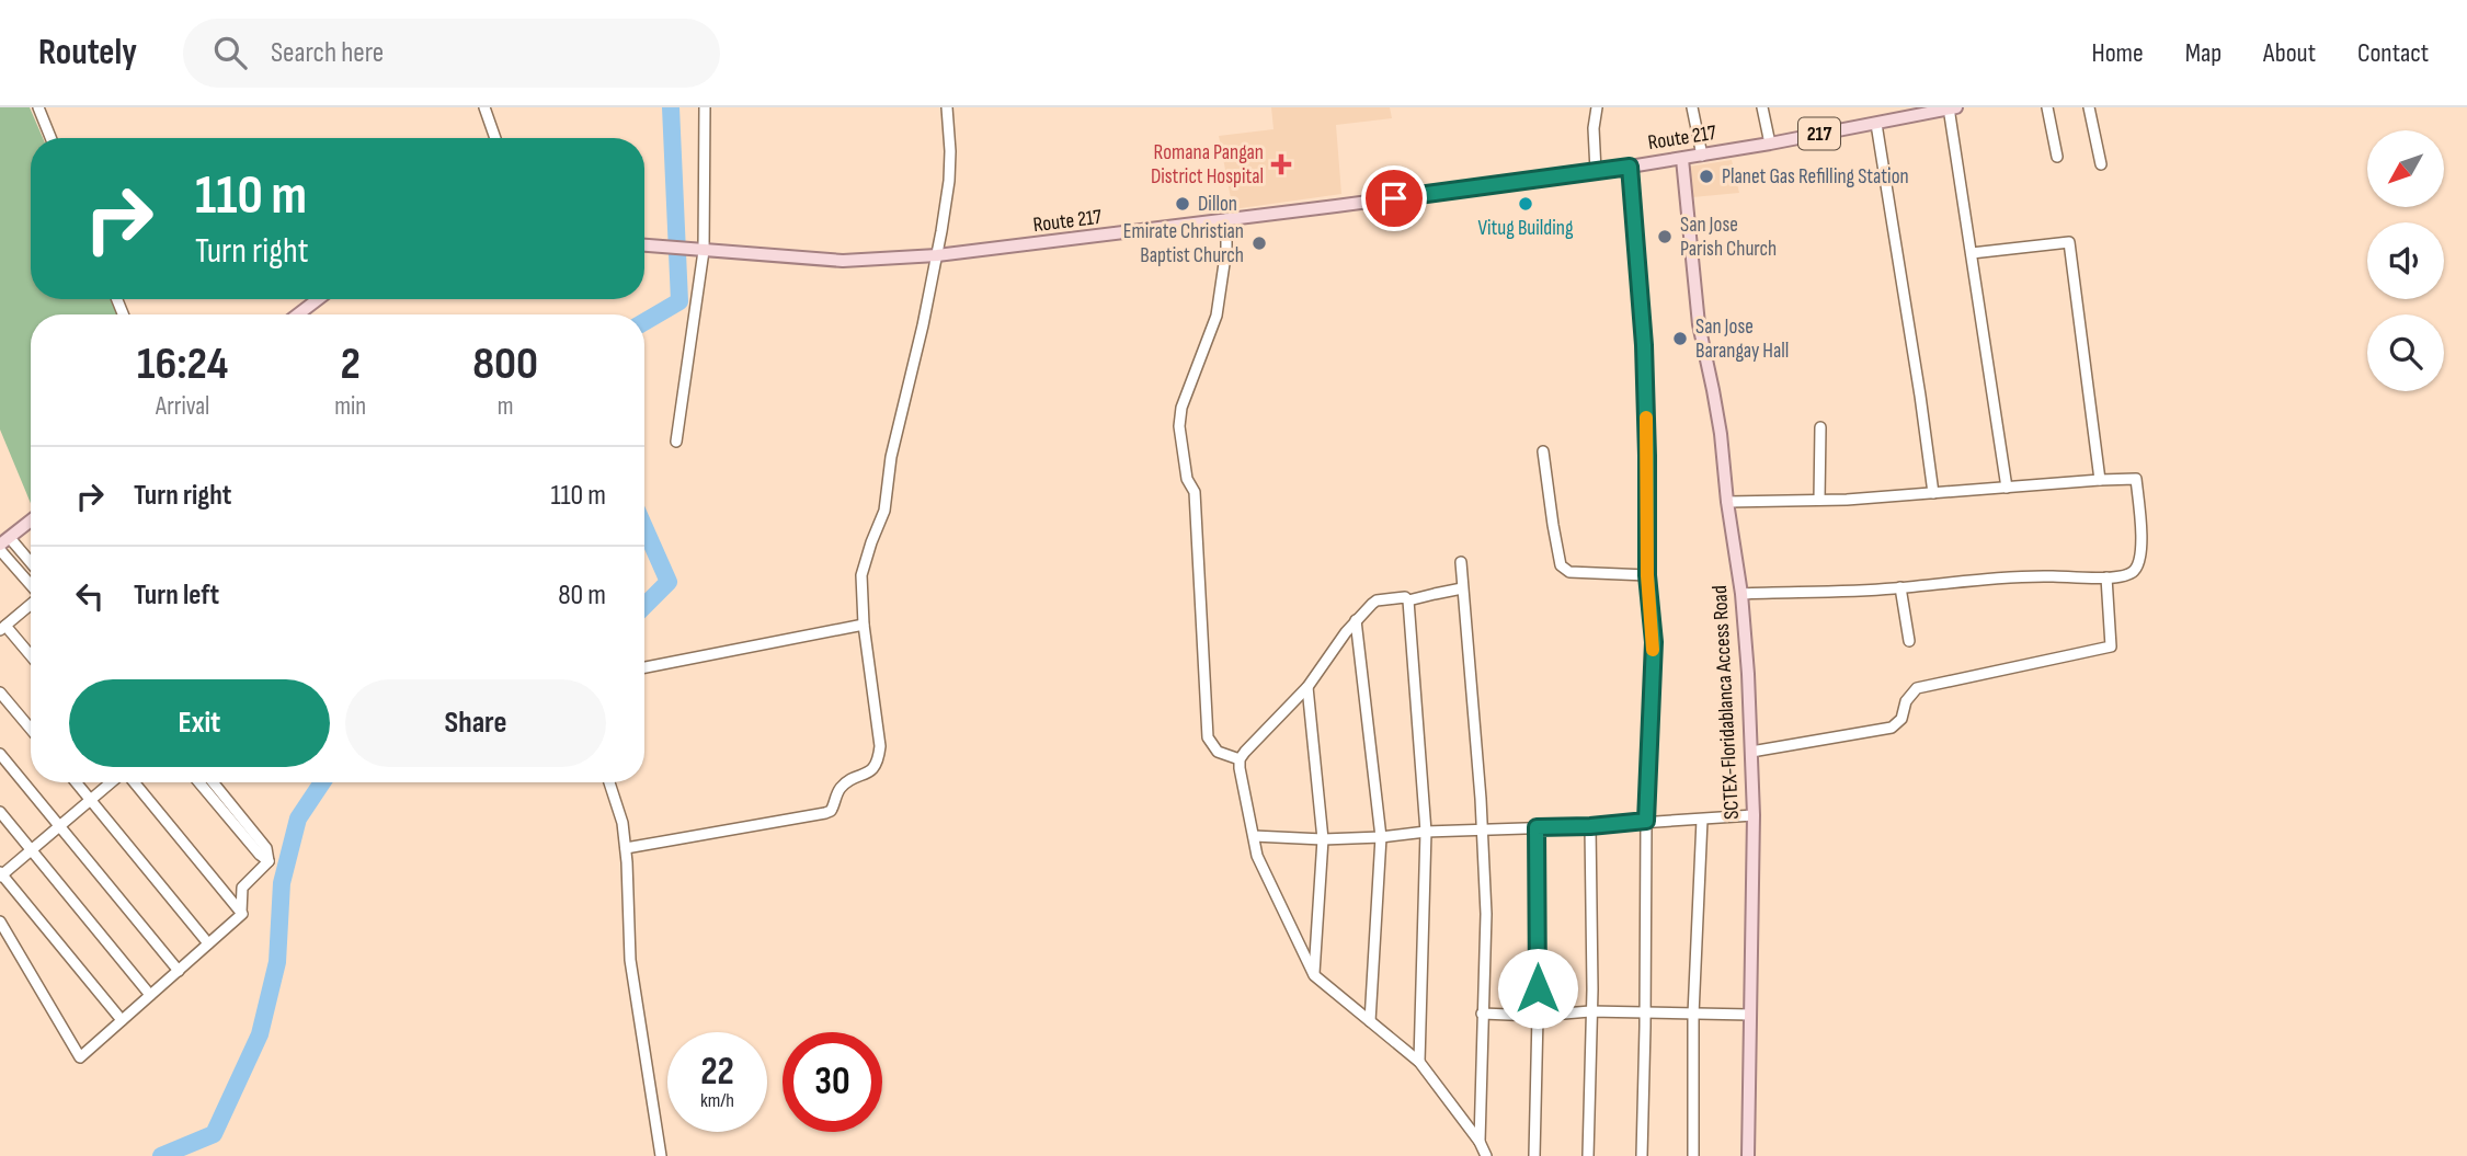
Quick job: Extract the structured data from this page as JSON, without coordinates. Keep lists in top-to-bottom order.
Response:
{
  "streets": {
    "main road": ["217", "Route 217", "SCTEX-Floridablanca Access Road"]
  },
  "crossings": [
    ["Route 217", "SCTEX-Floridablanca Access Road"]
  ],
  "places": {
    "health": ["Romana Pangan District Hospital"],
    "other": [
      "Planet Gas Refilling Station",
      "Dillon",
      "Vitug Building",
      "San Jose Parish Church",
      "Emirate Christian Baptist Church",
      "San Jose Barangay Hall"
    ]
  },
  "north": "bottom left",
  "page": {
    "header": "Routely",
    "search": "Search here",
    "nav": [
      "Home",
      "Map",
      "About",
      "Contact"
    ],
    "turn": ["110 m", "Turn right"],
    "eta": [
      "16:24",
      "Arrival",
      "2",
      "min",
      "800",
      "m"
    ],
    "list": [
      {
        "name": "Turn right",
        "value": "110 m"
      },
      {
        "name": "Turn left",
        "value": "80 m"
      }
    ],
    "buttons": ["Exit", "Share"],
    "speed": "22 km/h",
    "limit": "30"
  }
}
